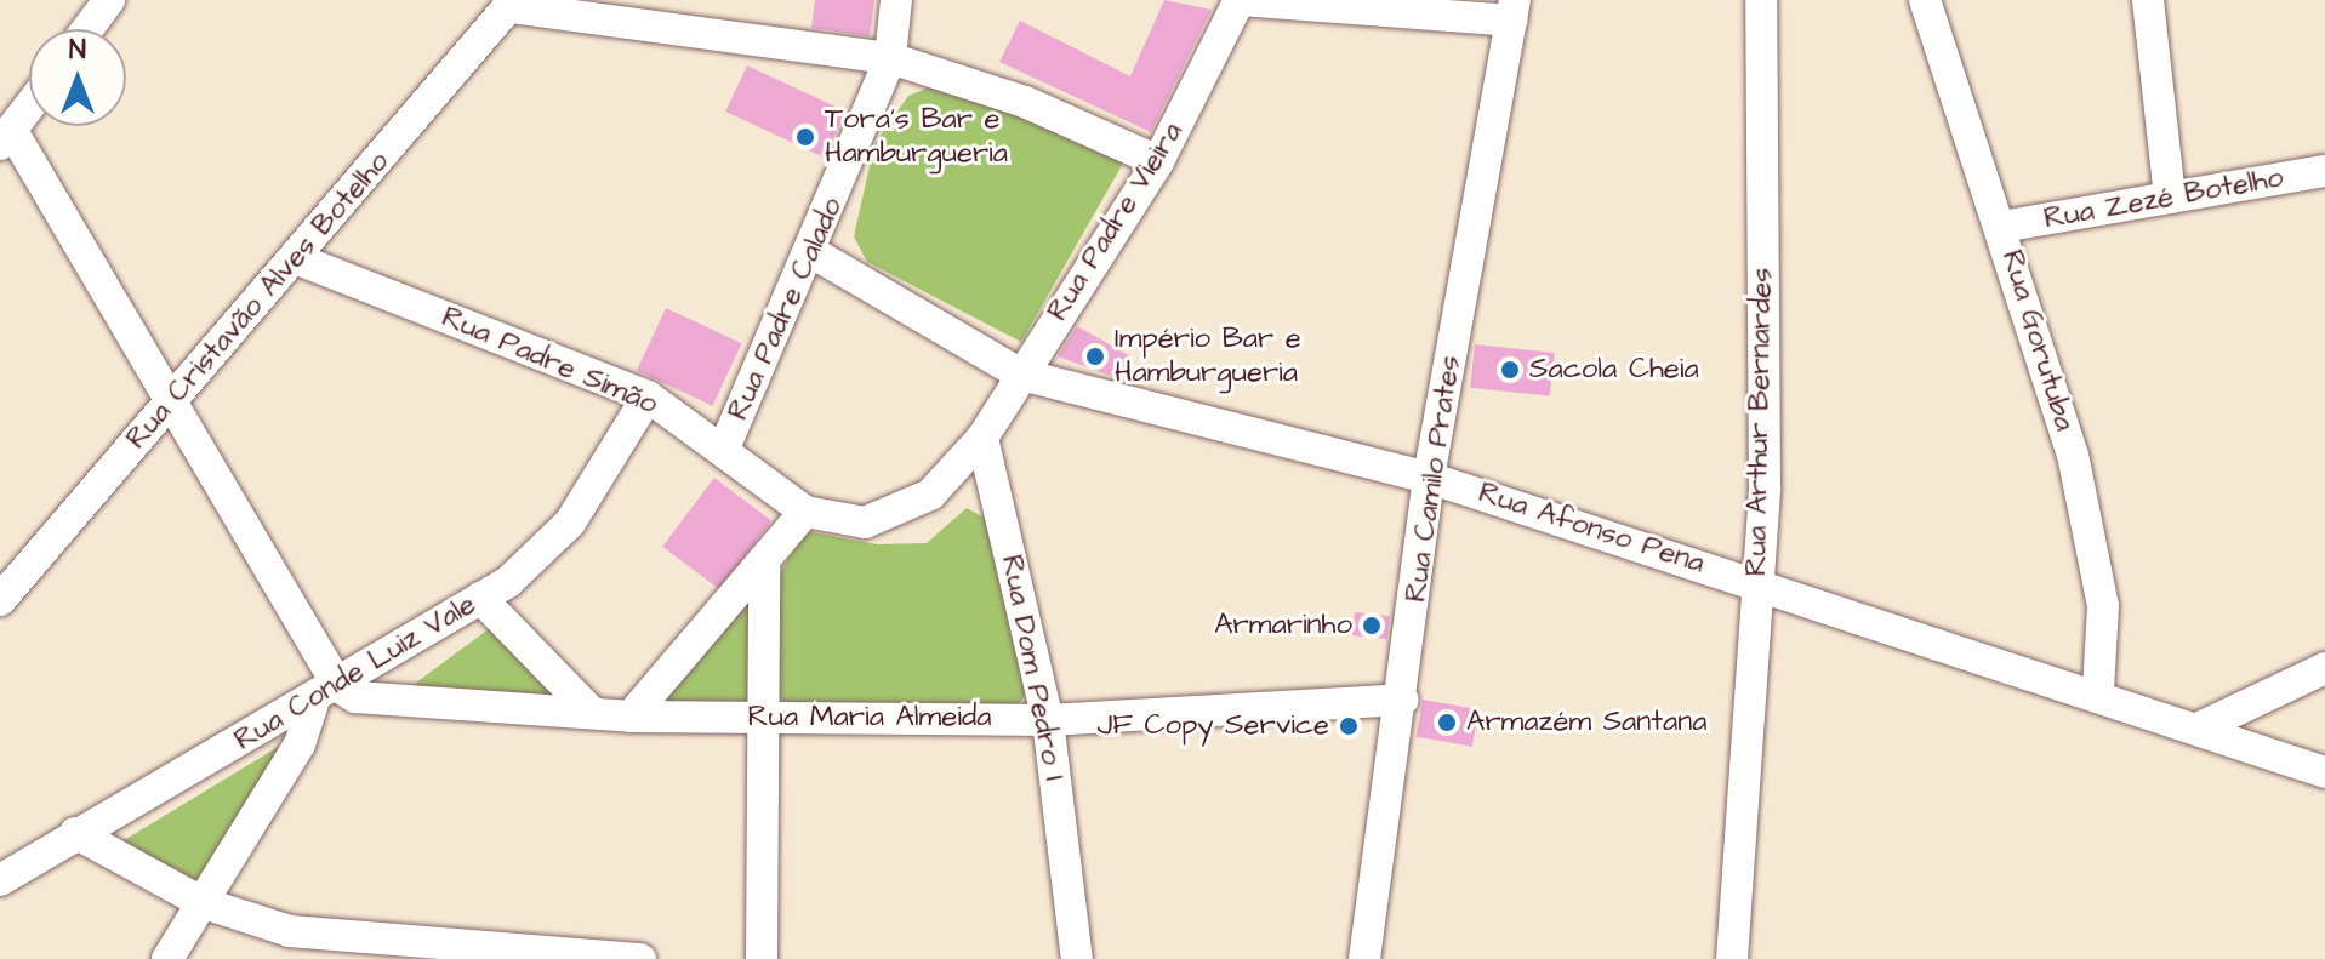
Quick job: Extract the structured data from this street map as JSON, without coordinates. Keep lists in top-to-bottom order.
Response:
{
  "streets": {
    "street": [
      "Rua Zezé Botelho",
      "Rua Padre Vieira",
      "Rua Cristavão Alves Botelho",
      "Rua Padre Calado",
      "Rua Gorutuba",
      "Rua Padre Simão",
      "Rua Arthur Bernardes",
      "Rua Camilo Prates",
      "Rua Afonso Pena",
      "Rua Dom Pedro I",
      "Rua Conde Luiz Vale",
      "Rua Maria Almeida"
    ]
  },
  "crossings": [
    ["Rua Zezé Botelho", "Rua Gorutuba"],
    ["Rua Padre Vieira", "Rua Padre Simão"],
    ["Rua Padre Vieira", "Rua Afonso Pena"],
    ["Rua Padre Vieira", "Rua Dom Pedro I"],
    ["Rua Cristavão Alves Botelho", "Rua Padre Simão"],
    ["Rua Padre Calado", "Rua Padre Simão"],
    ["Rua Padre Calado", "Rua Afonso Pena"],
    ["Rua Gorutuba", "Rua Afonso Pena"],
    ["Rua Padre Simão", "Rua Dom Pedro I"],
    ["Rua Padre Simão", "Rua Conde Luiz Vale"],
    ["Rua Arthur Bernardes", "Rua Afonso Pena"],
    ["Rua Camilo Prates", "Rua Afonso Pena"],
    ["Rua Camilo Prates", "Rua Maria Almeida"],
    ["Rua Dom Pedro I", "Rua Maria Almeida"],
    ["Rua Conde Luiz Vale", "Rua Maria Almeida"]
  ],
  "places": [
    "Tora's Bar e Hamburgueria",
    "Império Bar e Hamburgueria",
    "Sacola Cheia",
    "Armarinho",
    "Armazém Santana",
    "JF Copy Service"
  ],
  "north": "top"
}
